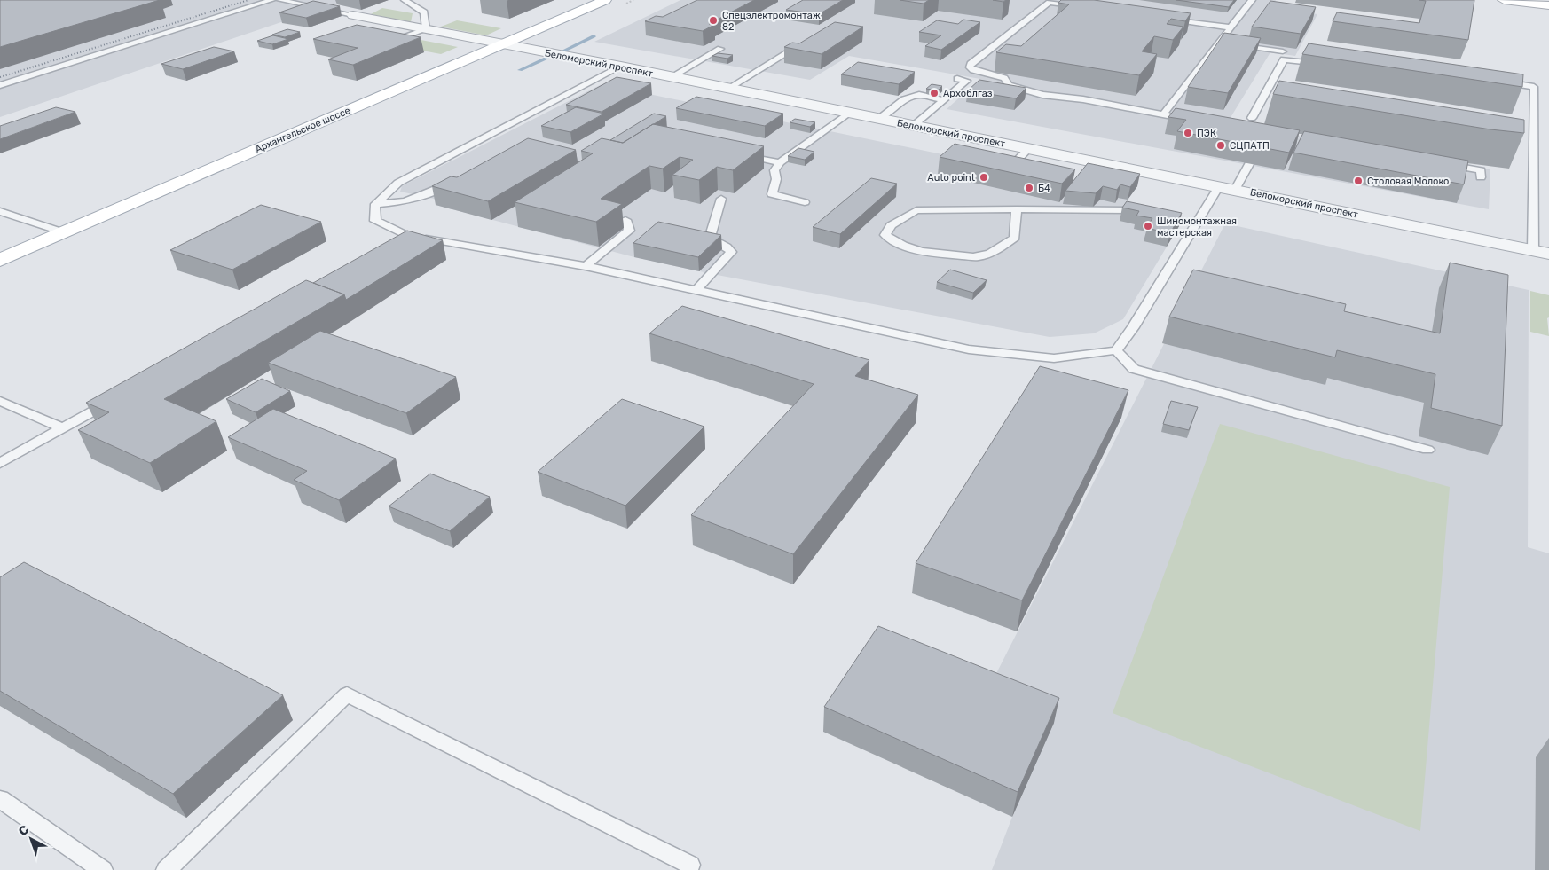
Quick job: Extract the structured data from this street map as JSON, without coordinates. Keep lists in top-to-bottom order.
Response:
{
  "streets": {
    "main road": ["Архангельское шоссе"],
    "street": ["Беломорский проспект"]
  },
  "crossings": [
    ["Беломорский проспект", "Архангельское шоссе"]
  ],
  "places": [
    "Спецэлектромонтаж 82",
    "Архоблгаз",
    "ПЭК",
    "СЦПАТП",
    "Auto point",
    "Столовая Молоко",
    "Б4",
    "Шиномонтажная мастерская"
  ],
  "north": "top left"
}
